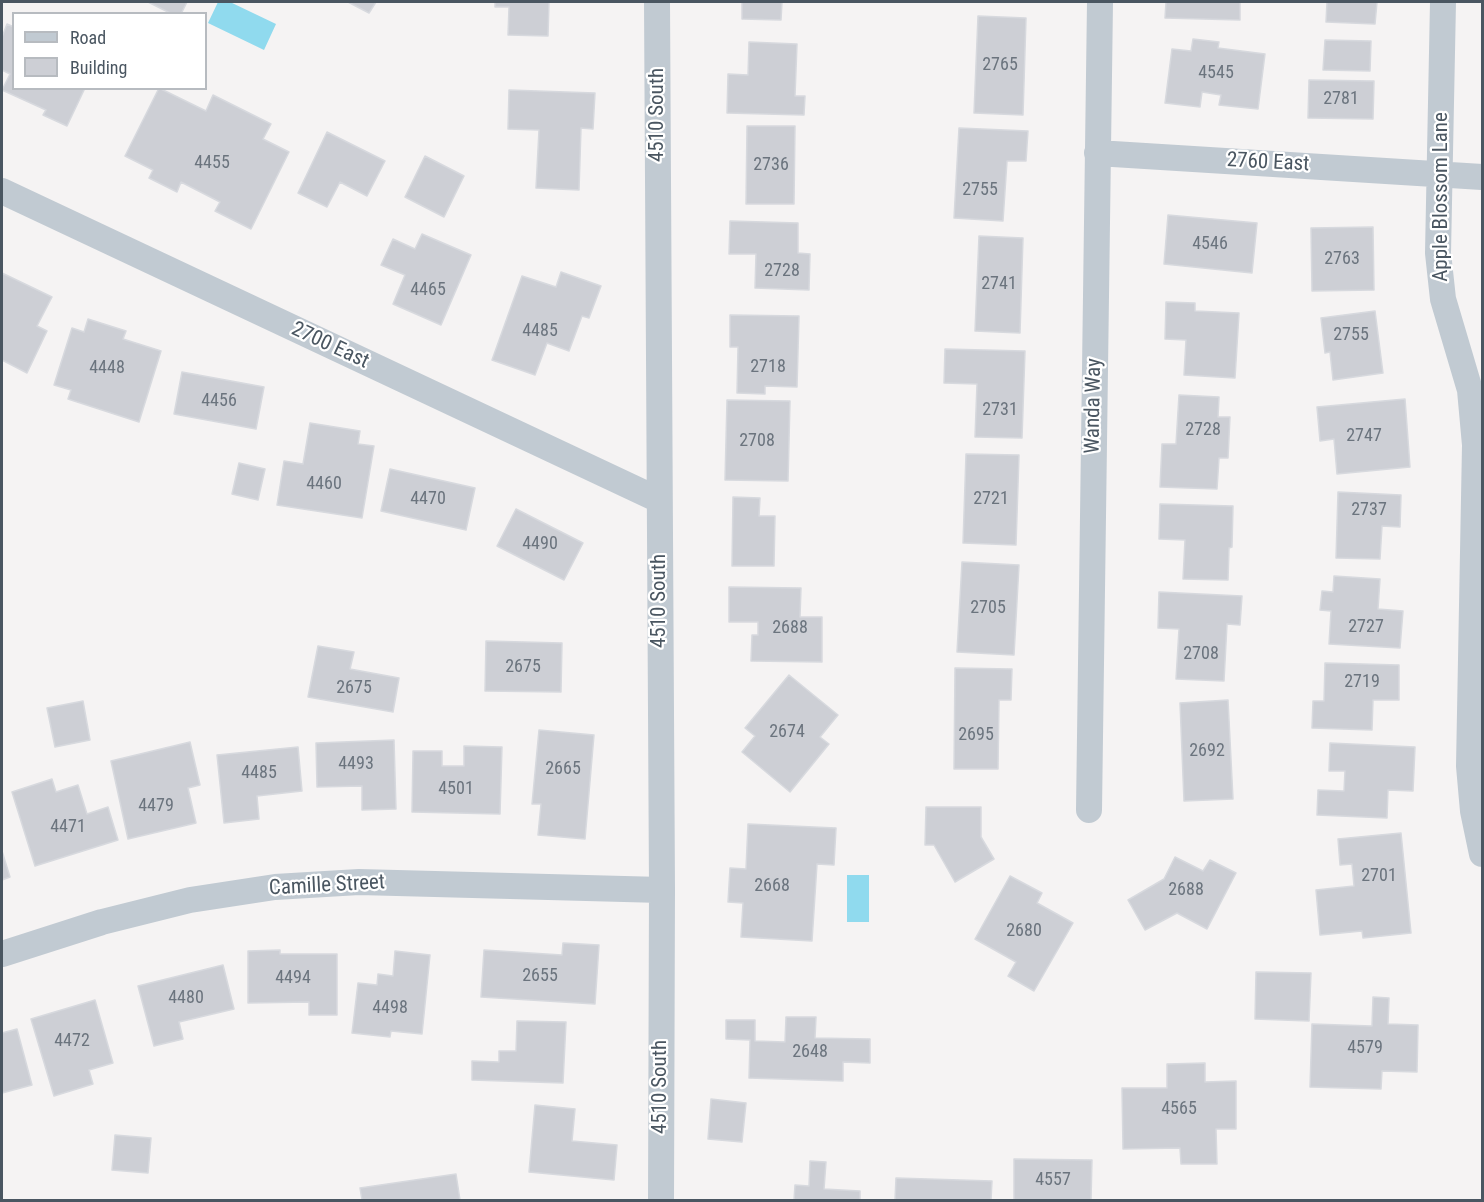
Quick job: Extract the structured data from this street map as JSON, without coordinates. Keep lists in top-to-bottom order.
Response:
{
  "streets": {
    "street": [
      "4510 South",
      "2760 East",
      "Apple Blossom Lane",
      "2700 East",
      "Wanda Way",
      "Camille Street"
    ]
  },
  "crossings": [
    ["4510 South", "2700 East"],
    ["4510 South", "Camille Street"],
    ["2760 East", "Apple Blossom Lane"],
    ["2760 East", "Wanda Way"]
  ],
  "house_numbers": [
    "2765",
    "4545",
    "2781",
    "4455",
    "2736",
    "2755",
    "4546",
    "2763",
    "2728",
    "2741",
    "4465",
    "4485",
    "2755",
    "2718",
    "4448",
    "4456",
    "2731",
    "2728",
    "2747",
    "2708",
    "4460",
    "4470",
    "2721",
    "2737",
    "4490",
    "2705",
    "2727",
    "2688",
    "2708",
    "2675",
    "2719",
    "2675",
    "2674",
    "2695",
    "2692",
    "4493",
    "2665",
    "4485",
    "4501",
    "4479",
    "4471",
    "2701",
    "2668",
    "2688",
    "2680",
    "2655",
    "4494",
    "4480",
    "4498",
    "4472",
    "4579",
    "2648",
    "4565",
    "4557"
  ],
  "legend": ["Road", "Building"]
}
